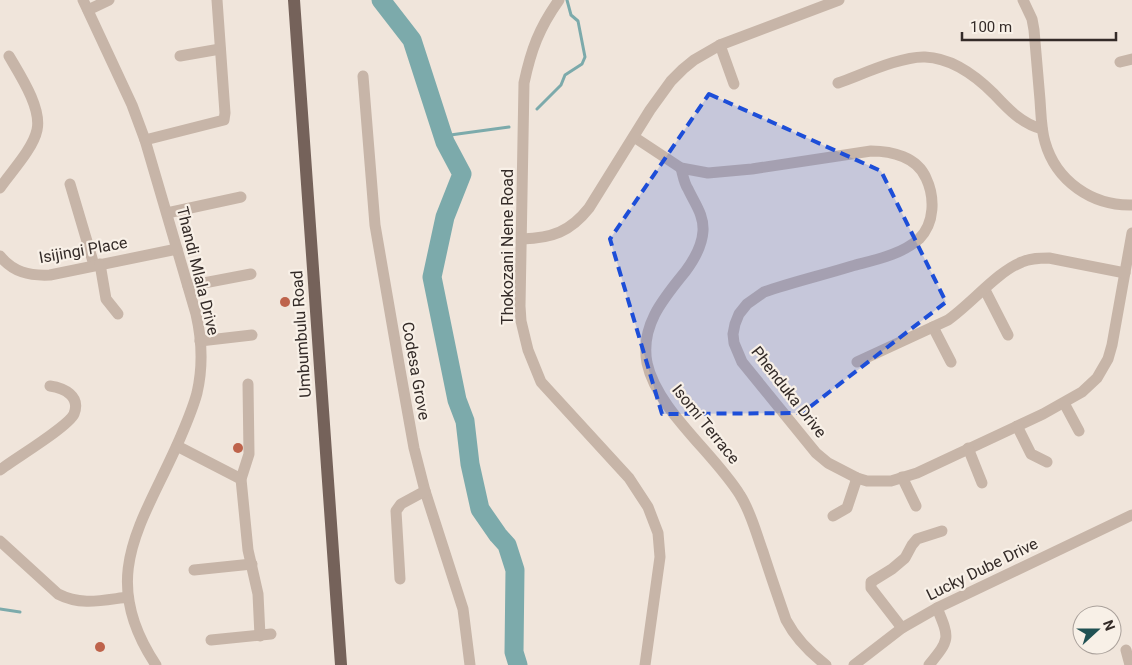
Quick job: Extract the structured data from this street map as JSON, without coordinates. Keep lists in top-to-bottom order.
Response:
{
  "streets": {
    "main road": ["Umbumbulu Road"],
    "street": [
      "Thokozani Nene Road",
      "Isijingi Place",
      "Thandi Mlala Drive",
      "Codesa Grove",
      "Phenduka Drive",
      "Isomi Terrace",
      "Lucky Dube Drive"
    ]
  },
  "crossings": [
    ["Isijingi Place", "Thandi Mlala Drive"],
    ["Phenduka Drive", "Isomi Terrace"]
  ],
  "scale_bar": "100 m",
  "north": "right"
}
